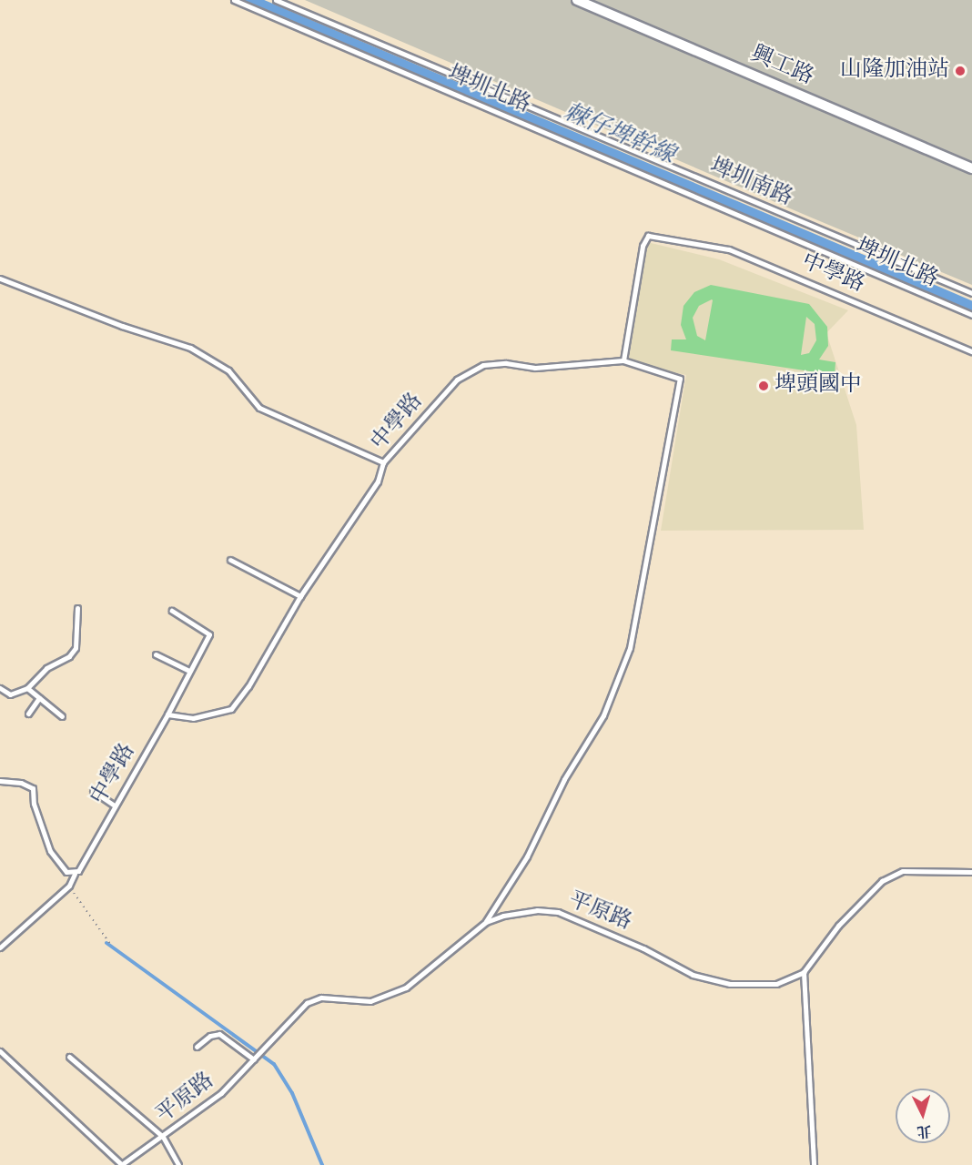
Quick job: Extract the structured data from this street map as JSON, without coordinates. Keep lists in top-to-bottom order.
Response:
{
  "streets": {
    "street": ["興工路"],
    "lane": [
      "埤圳北路",
      "埤圳南路",
      "中學路",
      "平原路"
    ]
  },
  "water": ["棘仔埤幹線"],
  "places": ["山隆加油站", "埤頭國中"],
  "north": "bottom"
}
